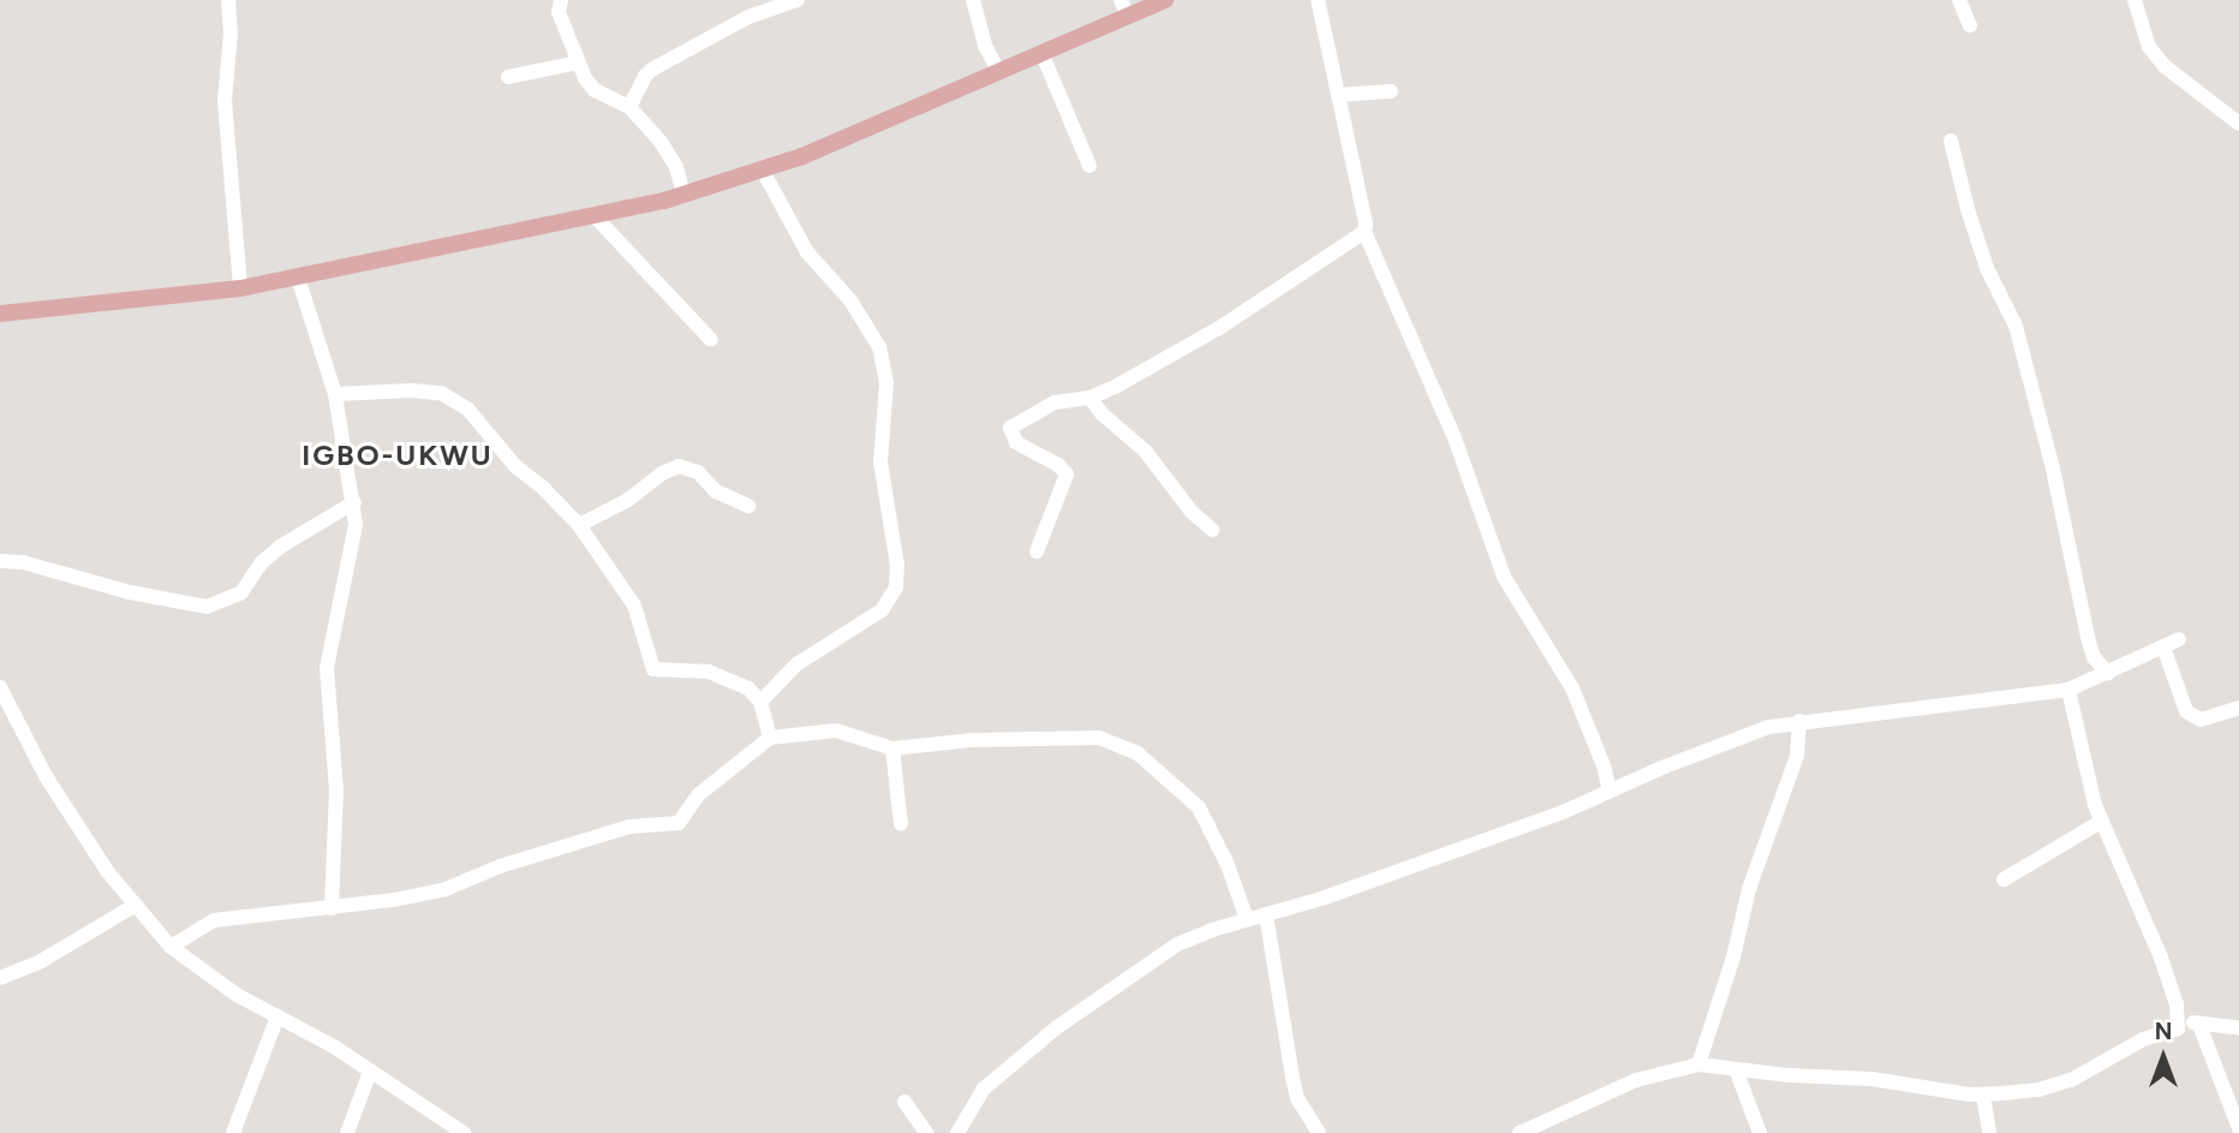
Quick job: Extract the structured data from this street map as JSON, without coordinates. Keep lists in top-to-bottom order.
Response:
{
  "districts": ["IGBO-UKWU"],
  "north": "top"
}
